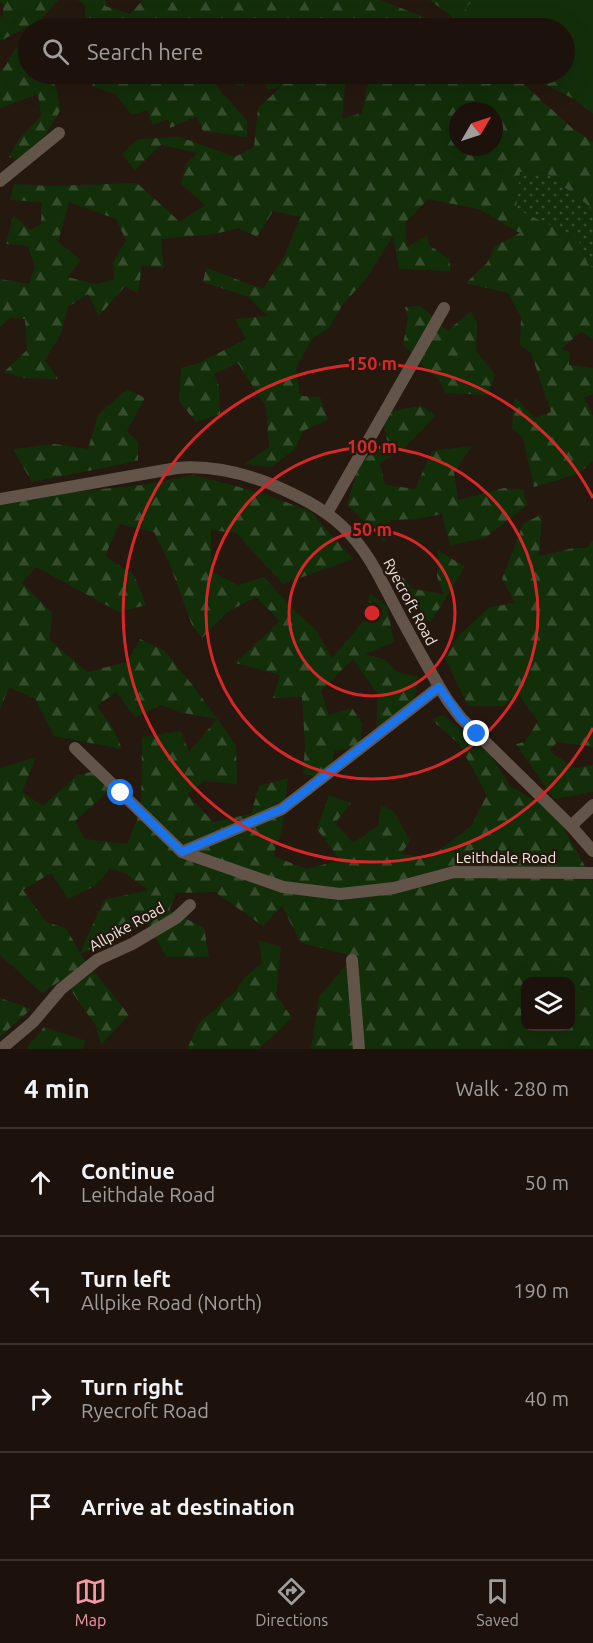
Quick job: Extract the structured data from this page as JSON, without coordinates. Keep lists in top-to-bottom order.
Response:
{
  "streets": {
    "street": ["Ryecroft Road", "Leithdale Road", "Allpike Road"]
  },
  "north": "top right",
  "page": {
    "search": "Search here",
    "heading": ["4 min", "Walk · 280 m"],
    "list": [
      ["Continue", "Leithdale Road", "50 m"],
      ["Turn left", "Allpike Road (North)", "190 m"],
      ["Turn right", "Ryecroft Road", "40 m"],
      "Arrive at destination"
    ],
    "nav": ["Map", "Directions", "Saved"]
  },
  "rings": ["150 m", "100 m", "50 m"]
}
